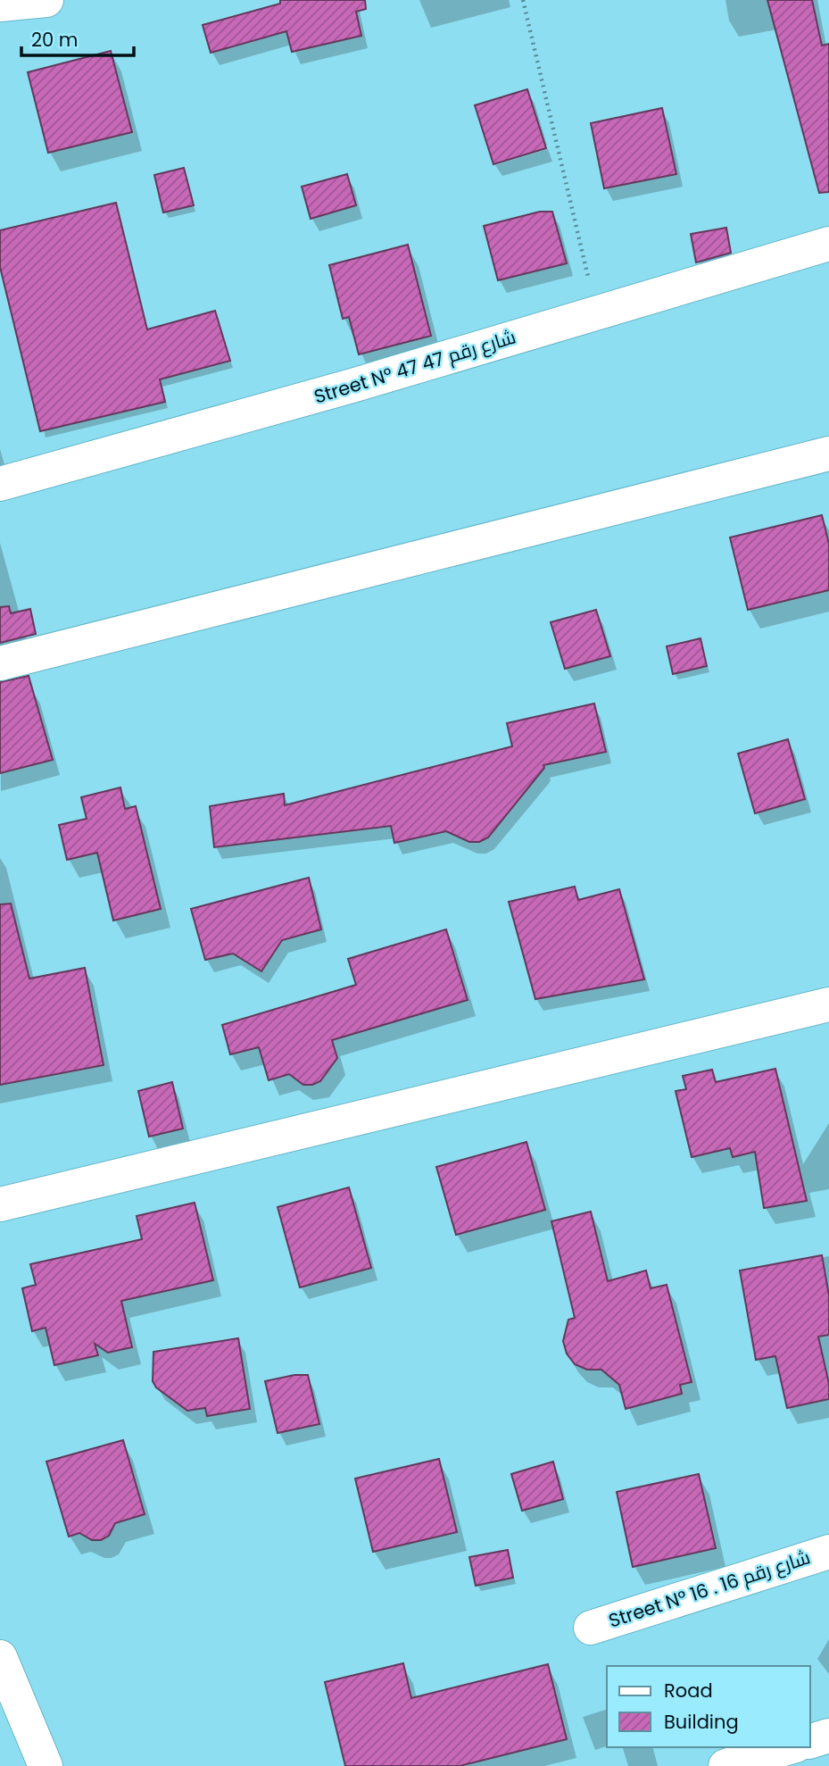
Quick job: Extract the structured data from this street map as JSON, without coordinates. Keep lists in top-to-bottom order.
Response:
{
  "streets": {
    "street": ["Street N° 47 شارع رقم 47", "Street N° 16 . شارع رقم 16"]
  },
  "legend": ["Road", "Building"],
  "scale_bar": "20 m"
}
